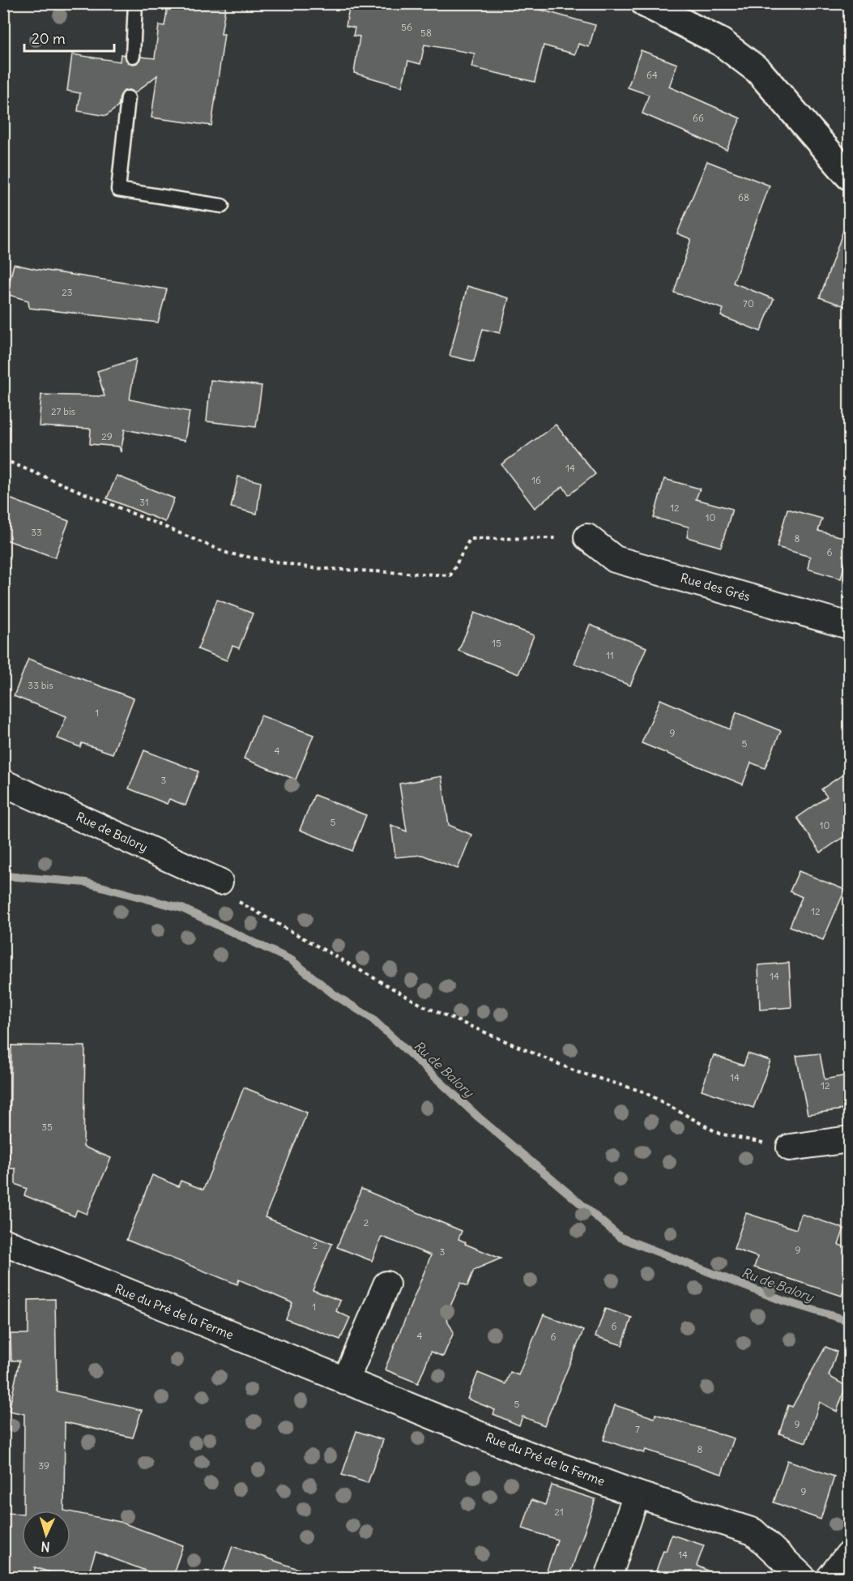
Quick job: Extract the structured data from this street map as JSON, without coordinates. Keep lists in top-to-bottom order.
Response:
{
  "streets": {
    "street": ["Rue des Grés", "Rue de Balory", "Rue du Pré de la Ferme"]
  },
  "water": ["Ru de Balory"],
  "house_numbers": [
    "56",
    "58",
    "64",
    "66",
    "68",
    "23",
    "70",
    "27 bis",
    "29",
    "14",
    "16",
    "31",
    "12",
    "10",
    "33",
    "8",
    "6",
    "15",
    "11",
    "33 bis",
    "1",
    "9",
    "5",
    "4",
    "3",
    "5",
    "10",
    "12",
    "14",
    "14",
    "12",
    "35",
    "2",
    "2",
    "9",
    "3",
    "1",
    "6",
    "4",
    "6",
    "5",
    "9",
    "7",
    "8",
    "39",
    "9",
    "21",
    "14"
  ],
  "scale_bar": "20 m",
  "north": "bottom"
}
